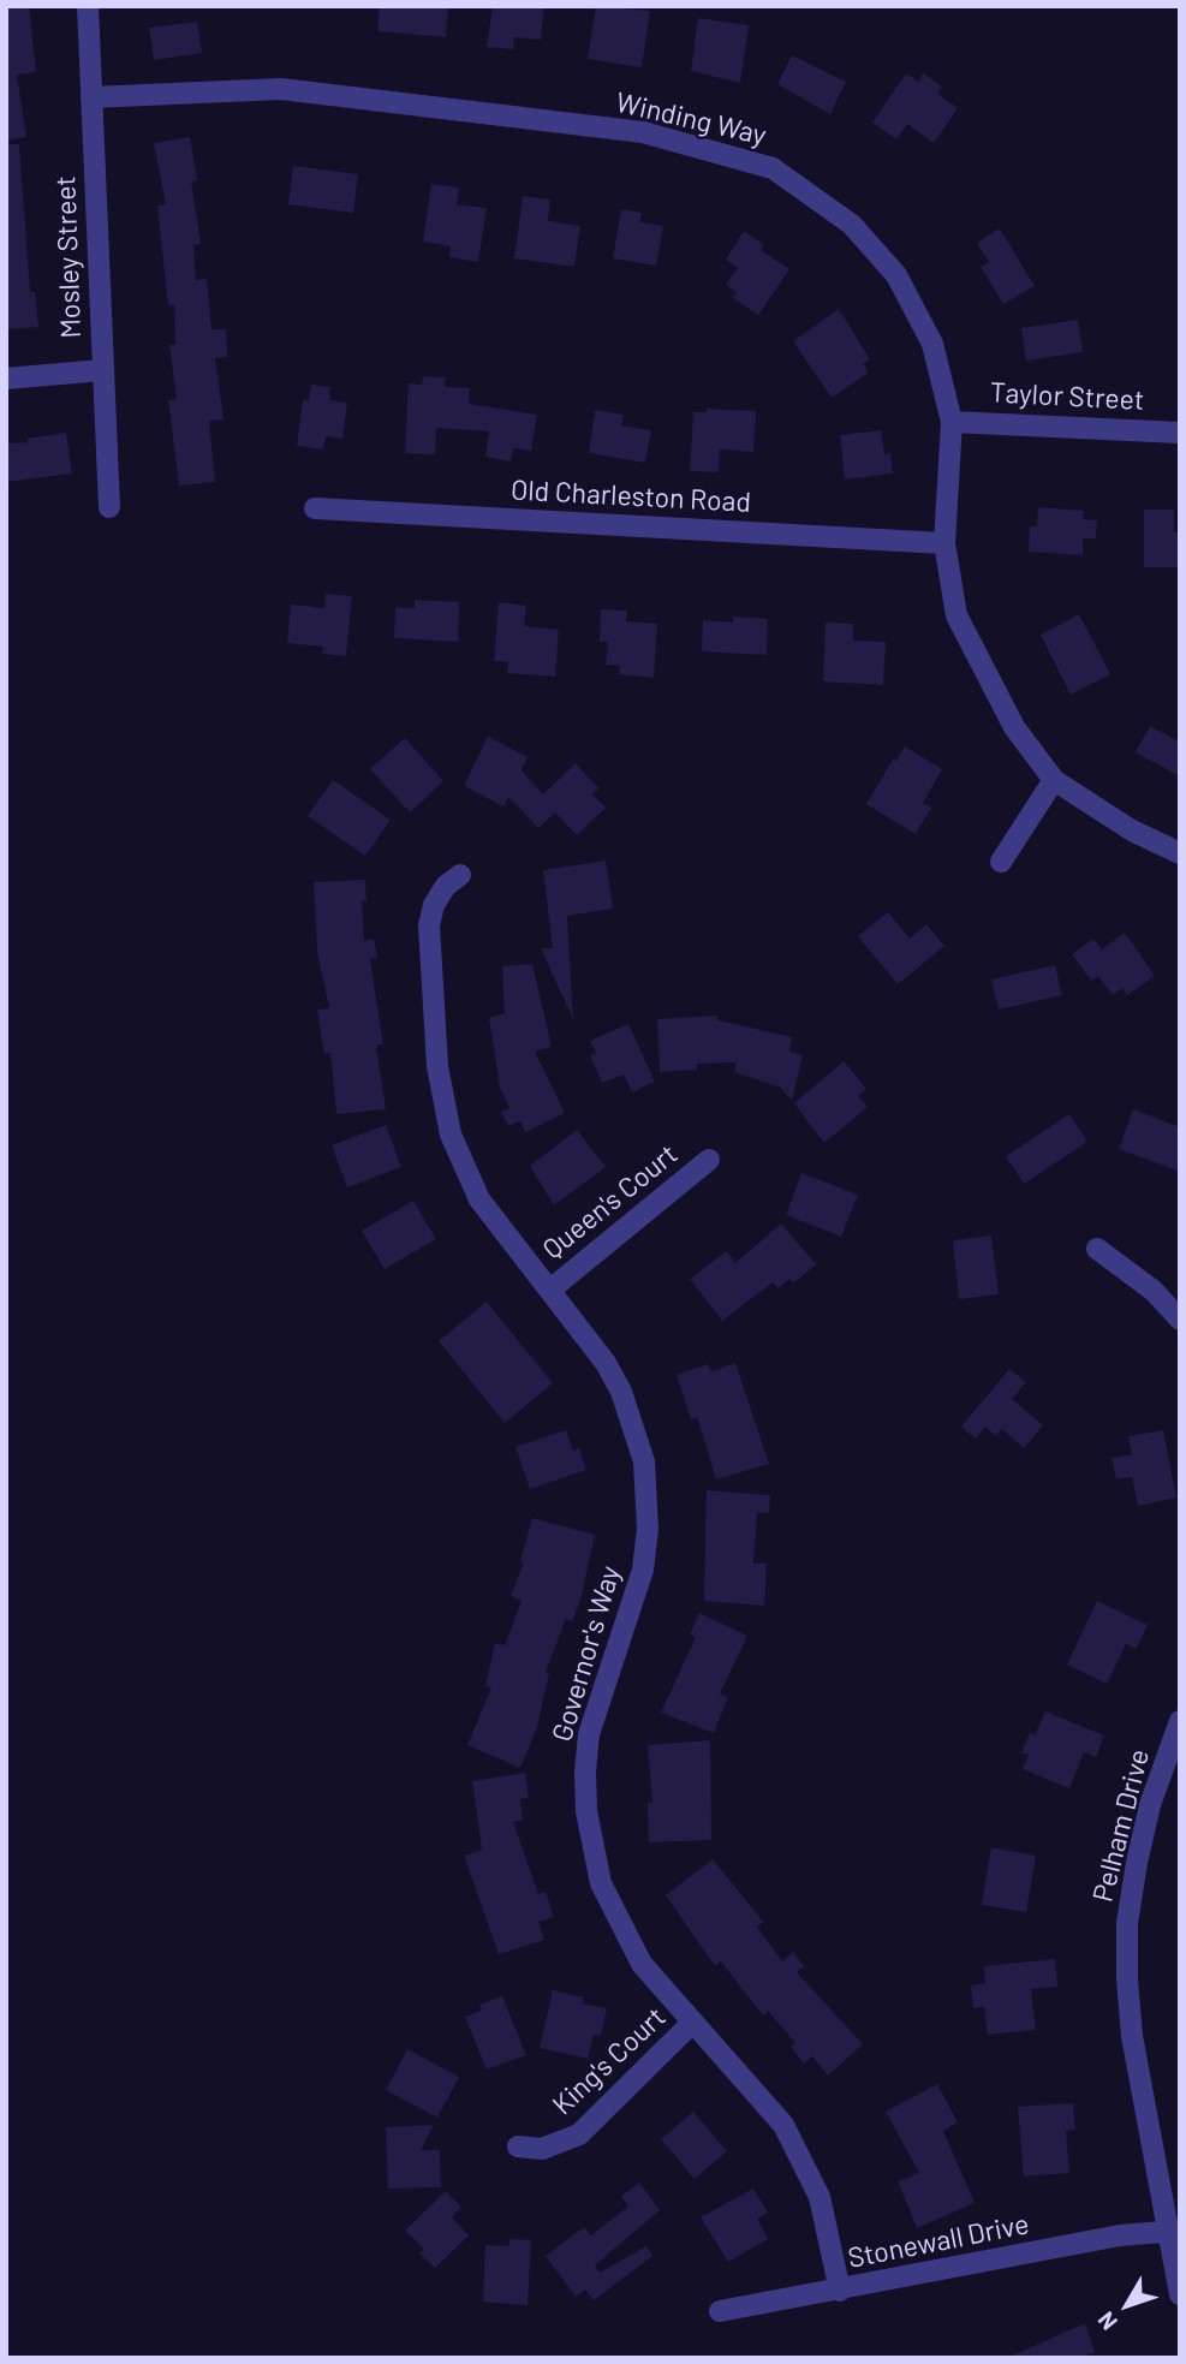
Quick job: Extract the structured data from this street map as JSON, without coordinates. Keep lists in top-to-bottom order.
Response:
{
  "streets": {
    "street": [
      "Winding Way",
      "Mosley Street",
      "Taylor Street",
      "Old Charleston Road",
      "Queen's Court",
      "Governor's Way",
      "Pelham Drive",
      "King's Court",
      "Stonewall Drive"
    ]
  },
  "crossings": [
    ["Winding Way", "Mosley Street"],
    ["Winding Way", "Taylor Street"],
    ["Winding Way", "Old Charleston Road"],
    ["Queen's Court", "Governor's Way"],
    ["Governor's Way", "King's Court"],
    ["Governor's Way", "Stonewall Drive"],
    ["Pelham Drive", "Stonewall Drive"]
  ],
  "north": "bottom left"
}
